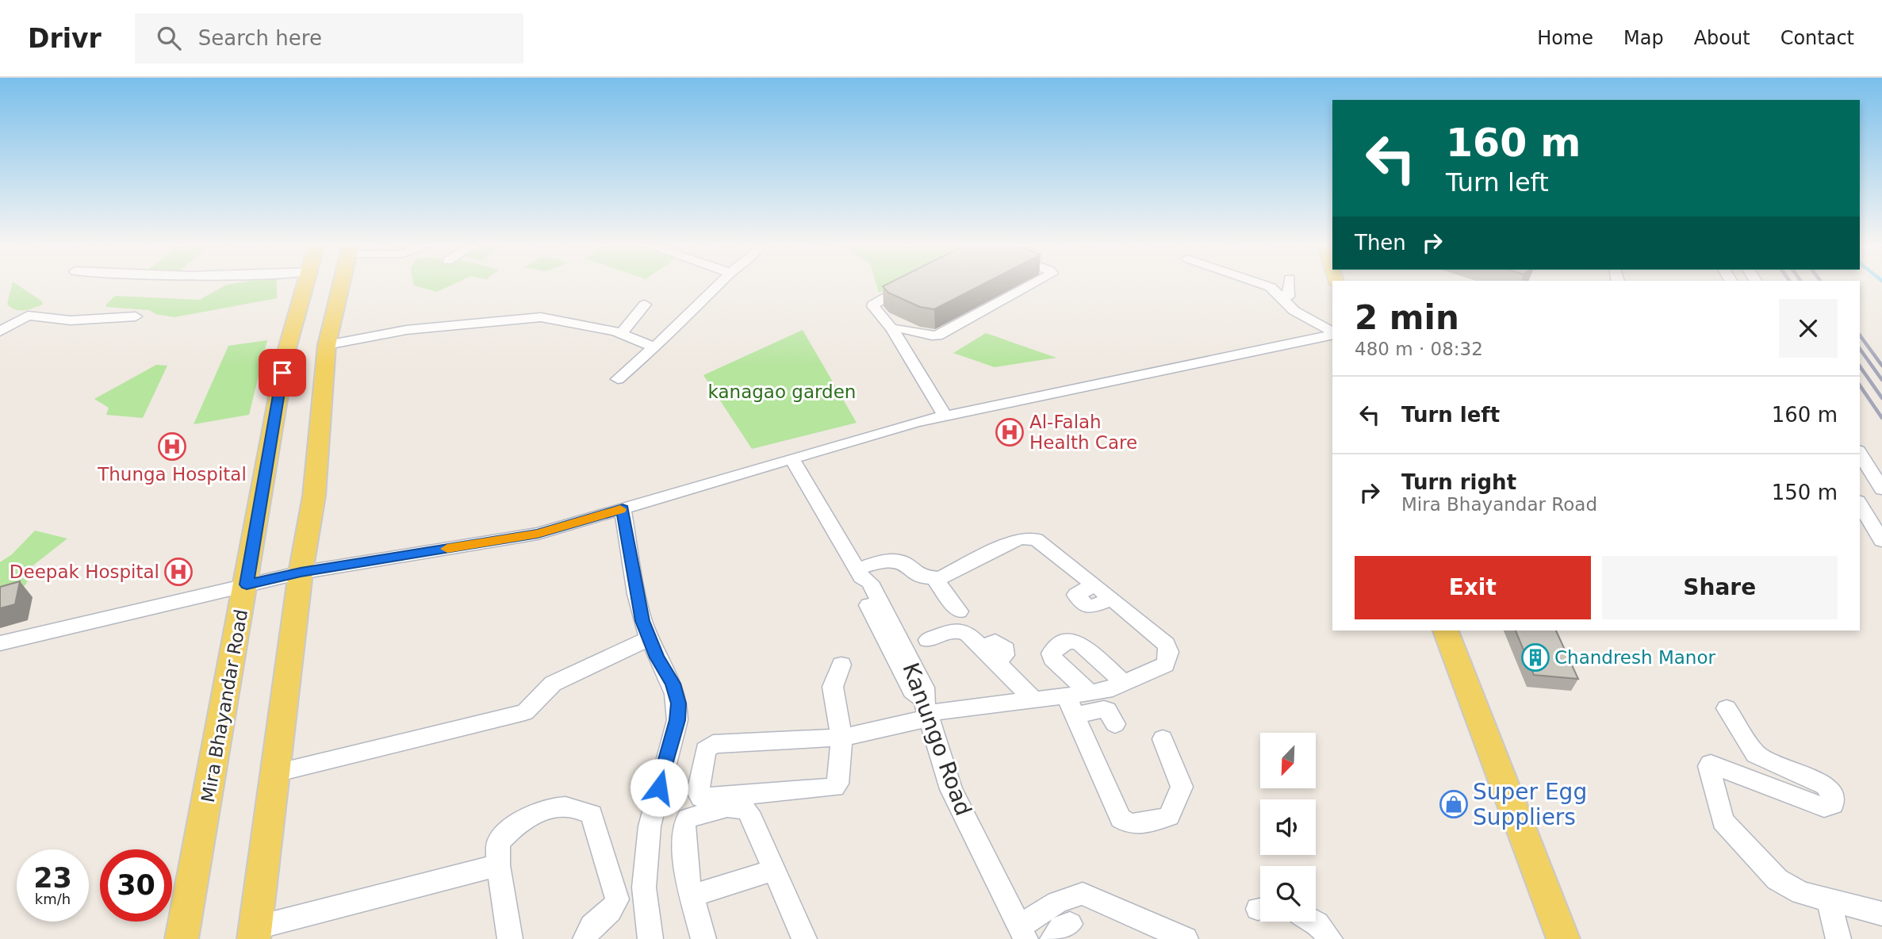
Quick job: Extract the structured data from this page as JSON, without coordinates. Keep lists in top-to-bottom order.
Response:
{
  "streets": {
    "main road": ["Mira Bhayandar Road"],
    "street": ["Kanungo Road"]
  },
  "parks": ["kanagao garden"],
  "places": {
    "hospital": ["Al-Falah Health Care", "Thunga Hospital", "Deepak Hospital"],
    "building": ["Chandresh Manor"],
    "shop": ["Super Egg Suppliers"]
  },
  "north": "bottom left",
  "page": {
    "header": "Drivr",
    "search": "Search here",
    "nav": [
      "Home",
      "Map",
      "About",
      "Contact"
    ],
    "turn": ["160 m", "Turn left"],
    "then": "Then",
    "heading": ["2 min", "480 m · 08:32"],
    "list": [
      {
        "name": "Turn left",
        "value": "160 m"
      },
      {
        "name": "Turn right",
        "note": "Mira Bhayandar Road",
        "value": "150 m"
      }
    ],
    "buttons": ["Exit", "Share"],
    "speed": "23 km/h",
    "limit": "30"
  }
}
